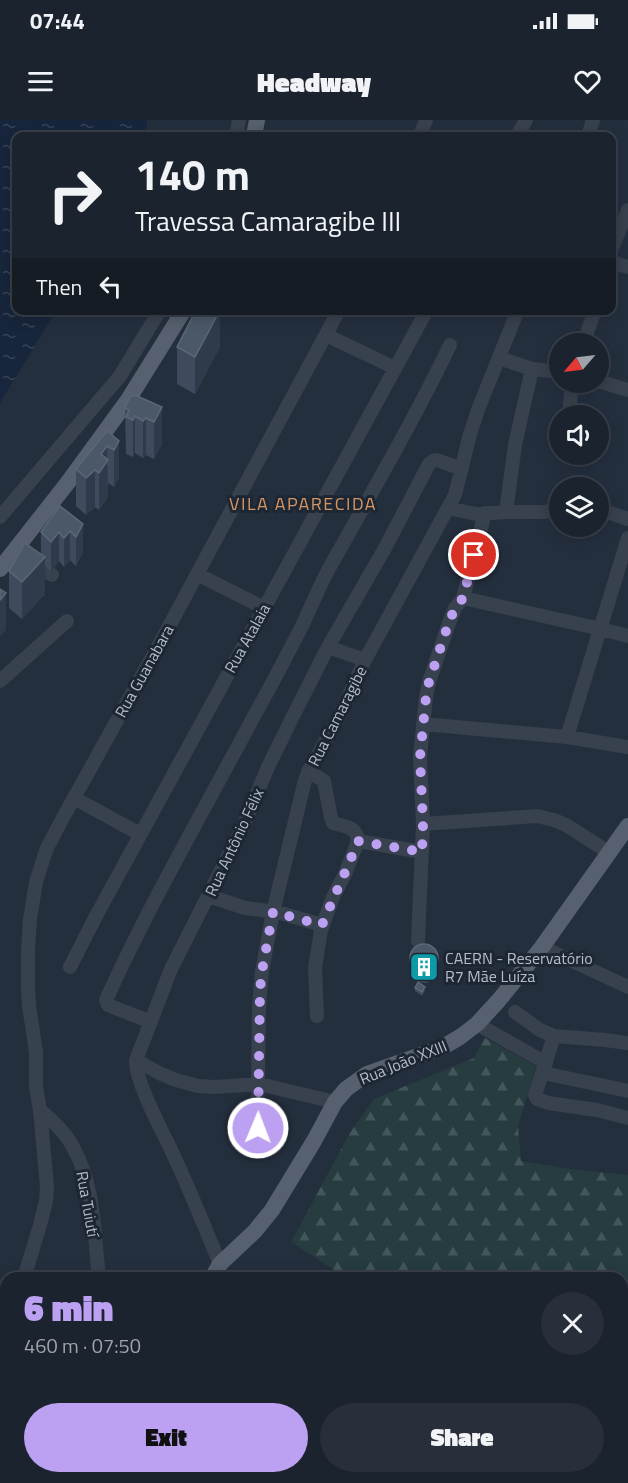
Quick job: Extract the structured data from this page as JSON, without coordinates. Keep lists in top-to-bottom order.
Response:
{
  "streets": {
    "main road": ["Rua João XXIII"],
    "street": [
      "Rua Atalaia",
      "Rua Guanabara",
      "Rua Camaragibe",
      "Rua Antônio Félix",
      "Rua Tuiutí"
    ]
  },
  "crossings": [
    ["Rua Guanabara", "Rua Tuiutí"],
    ["Rua Camaragibe", "Rua Antônio Félix"]
  ],
  "districts": ["VILA APARECIDA"],
  "places": {
    "building": ["CAERN - Reservatório R7 Mãe Luíza"]
  },
  "north": "bottom left",
  "page": {
    "status": "07:44",
    "header": "Headway",
    "turn": ["140 m", "Travessa Camaragibe III"],
    "then": "Then",
    "heading": ["6 min", "460 m · 07:50"],
    "buttons": ["Exit", "Share"]
  }
}
